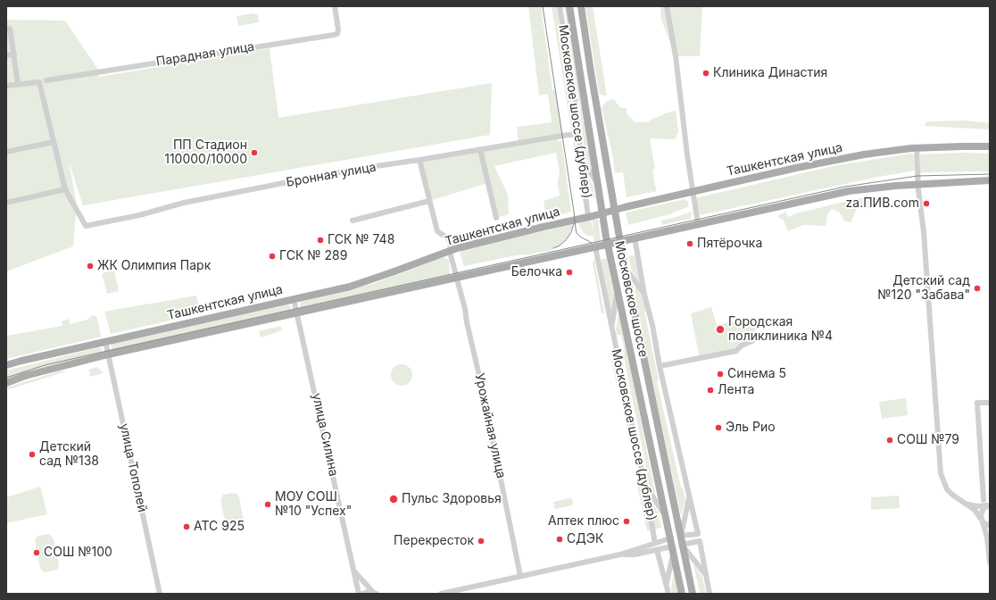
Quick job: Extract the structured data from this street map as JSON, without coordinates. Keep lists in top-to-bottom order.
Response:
{
  "streets": {
    "main road": ["Ташкентская улица", "Московское шоссе"],
    "street": [
      "Парадная улица",
      "Московское шоссе (дублер)",
      "Бронная улица",
      "Урожайная улица",
      "улица Силина",
      "улица Тополей"
    ]
  },
  "crossings": [
    ["Московское шоссе (дублер)", "Ташкентская улица"],
    ["Московское шоссе (дублер)", "Бронная улица"],
    ["Московское шоссе (дублер)", "Московское шоссе"],
    ["Ташкентская улица", "Московское шоссе"],
    ["Ташкентская улица", "Урожайная улица"],
    ["Ташкентская улица", "улица Силина"],
    ["Ташкентская улица", "улица Тополей"]
  ],
  "places": [
    "Клиника Династия",
    "ПП Стадион 110000/10000",
    "za.ПИВ.com",
    "ГСК № 748",
    "Пятёрочка",
    "ГСК № 289",
    "ЖК Олимпия Парк",
    "Белочка",
    "Детский сад №120 \"Забава\"",
    "Городская поликлиника №4",
    "Синема 5",
    "Лента",
    "Эль Рио",
    "СОШ №79",
    "Детский сад №138",
    "Пульс Здоровья",
    "МОУ СОШ №10 \"Успех\"",
    "Аптек плюс",
    "АТС 925",
    "СДЭК",
    "Перекресток",
    "СОШ №100"
  ]
}
